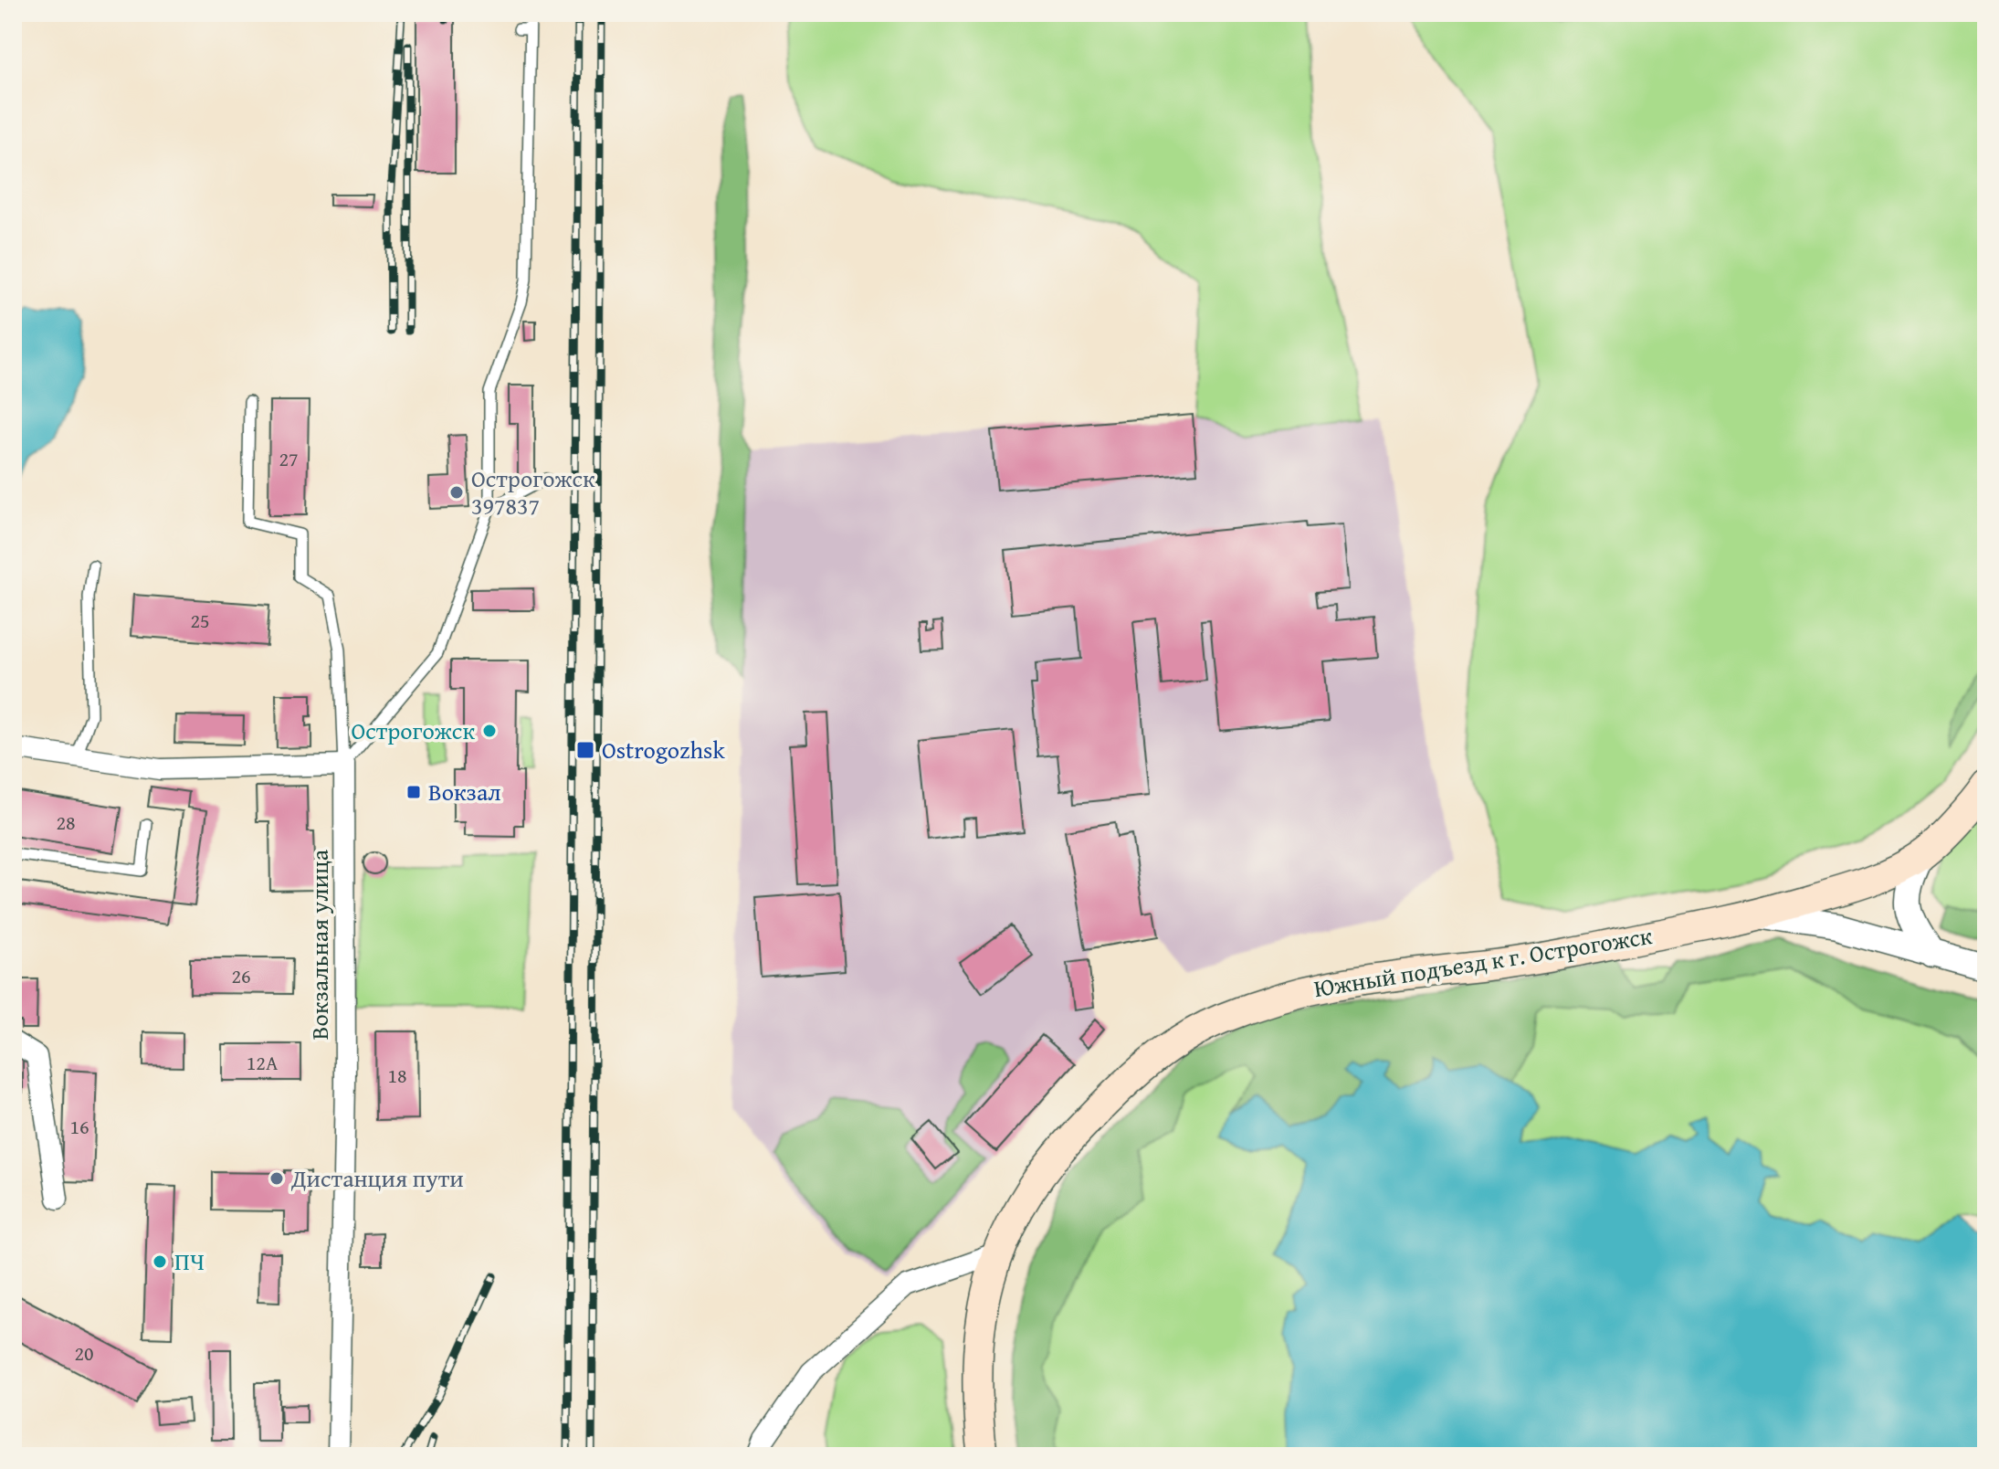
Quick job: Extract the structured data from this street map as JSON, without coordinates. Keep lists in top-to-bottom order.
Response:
{
  "streets": {
    "main road": ["Южный подъезд к г. Острогожск"],
    "street": ["Вокзальная улица"]
  },
  "places": {
    "other": [
      "Острогожск 397837",
      "Острогожск",
      "Дистанция пути",
      "ПЧ"
    ],
    "transit": ["Ostrogozhsk", "Вокзал"]
  },
  "house_numbers": [
    "27",
    "25",
    "28",
    "26",
    "12А",
    "18",
    "16",
    "20"
  ]
}
